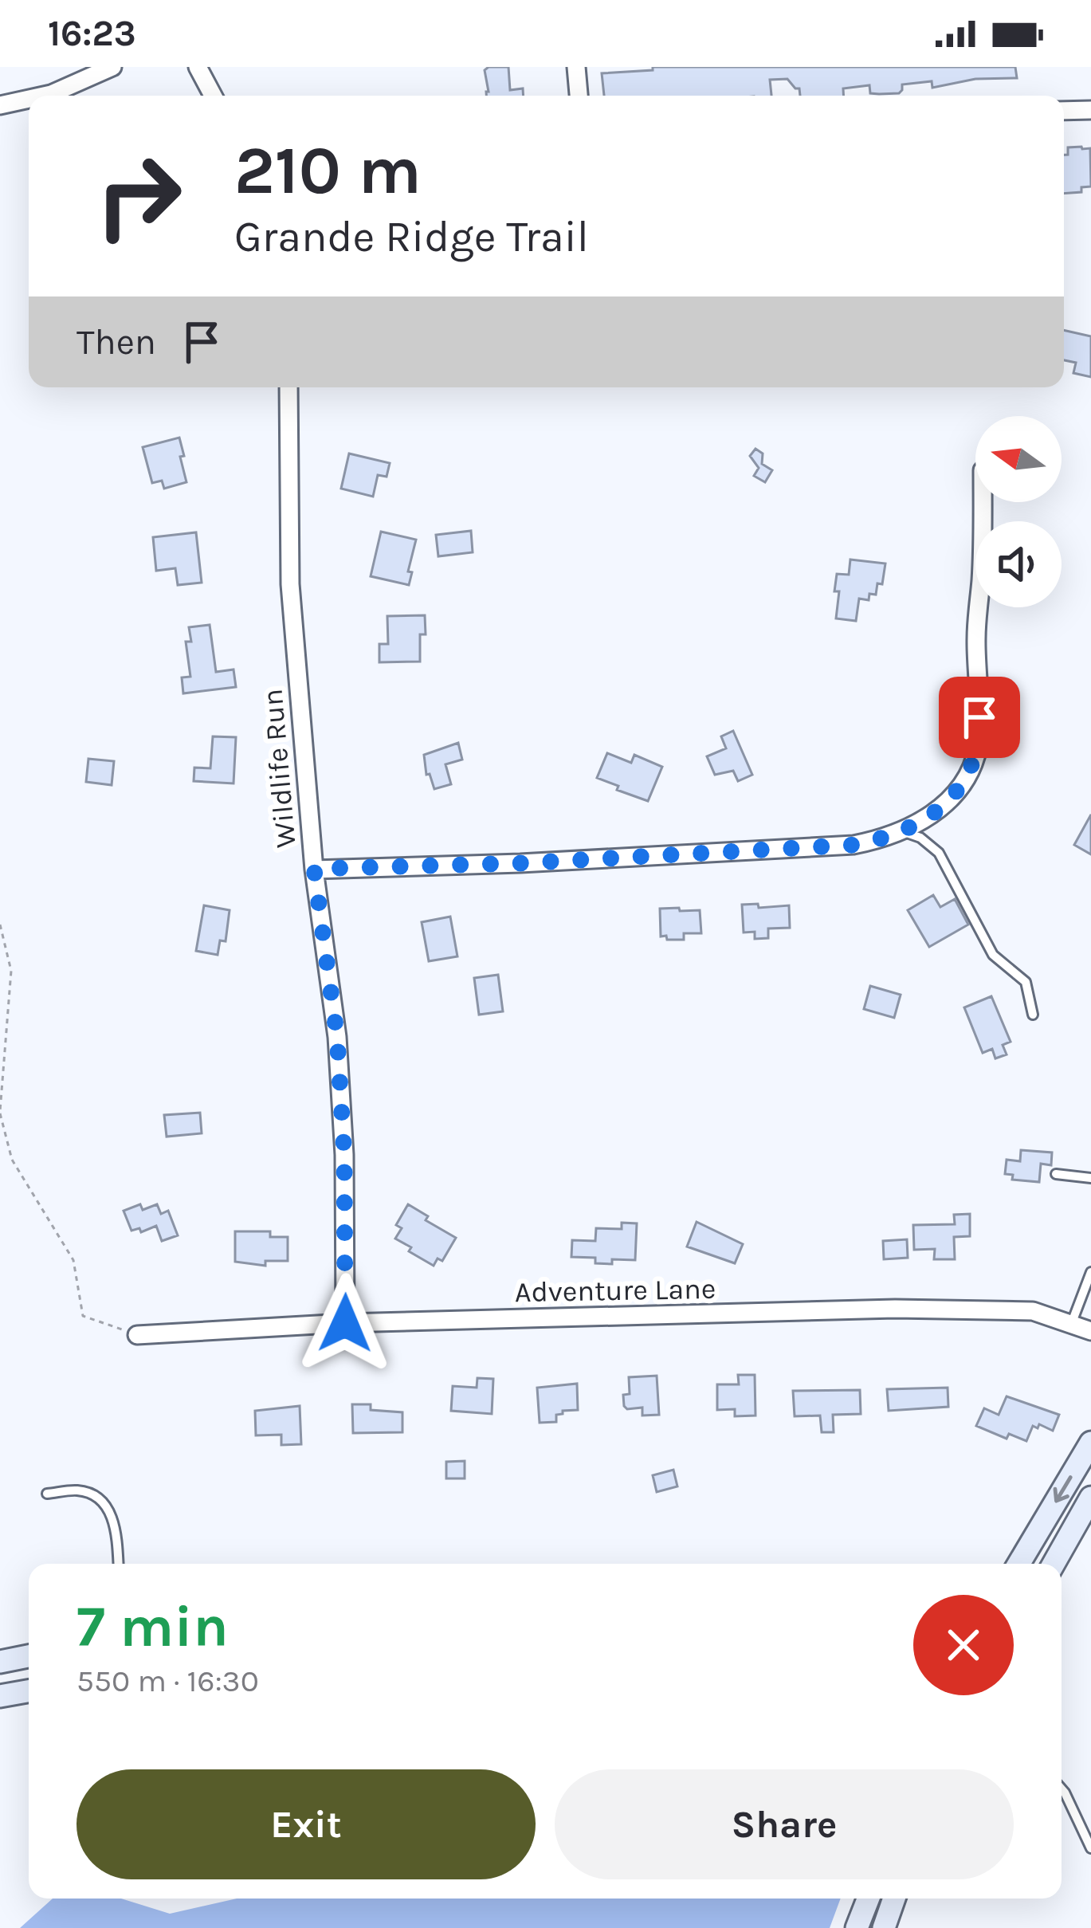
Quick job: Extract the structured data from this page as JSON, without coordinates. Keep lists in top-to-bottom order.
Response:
{
  "streets": {
    "street": ["Wildlife Run", "Adventure Lane"]
  },
  "crossings": [
    ["Wildlife Run", "Adventure Lane"]
  ],
  "north": "left",
  "page": {
    "status": "16:23",
    "turn": ["210 m", "Grande Ridge Trail"],
    "then": "Then",
    "heading": ["7 min", "550 m · 16:30"],
    "buttons": ["Exit", "Share"]
  }
}
